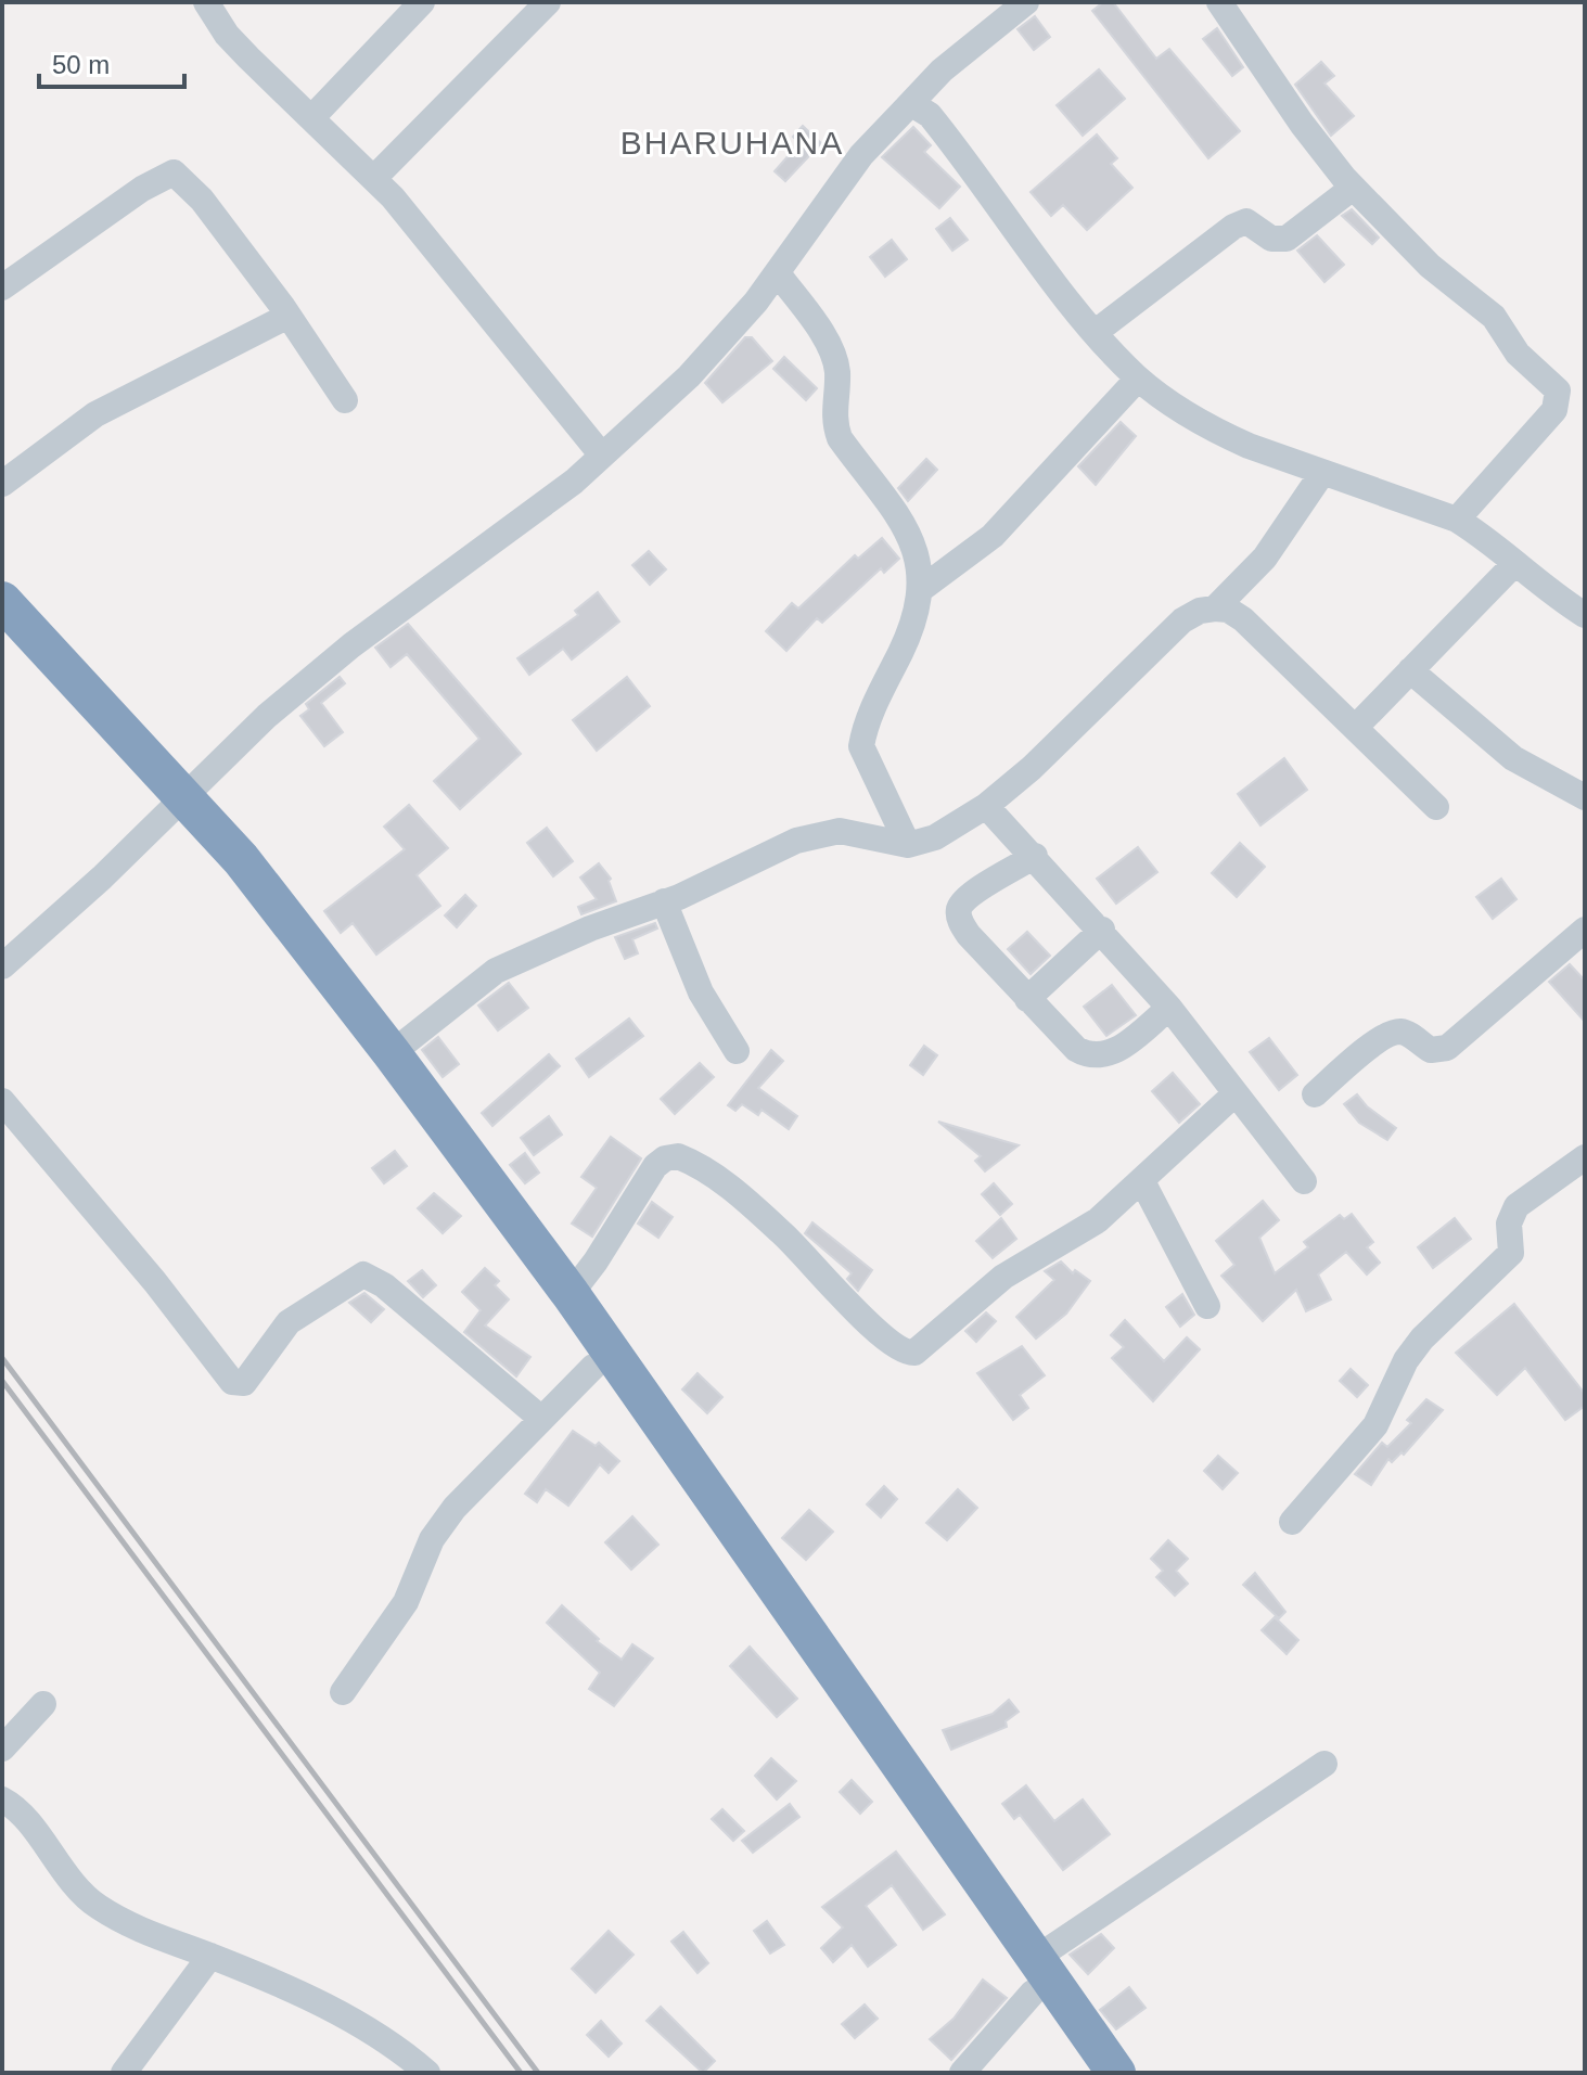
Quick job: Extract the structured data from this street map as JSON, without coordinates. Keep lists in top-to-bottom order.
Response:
{
  "districts": ["BHARUHANA"],
  "scale_bar": "50 m"
}
